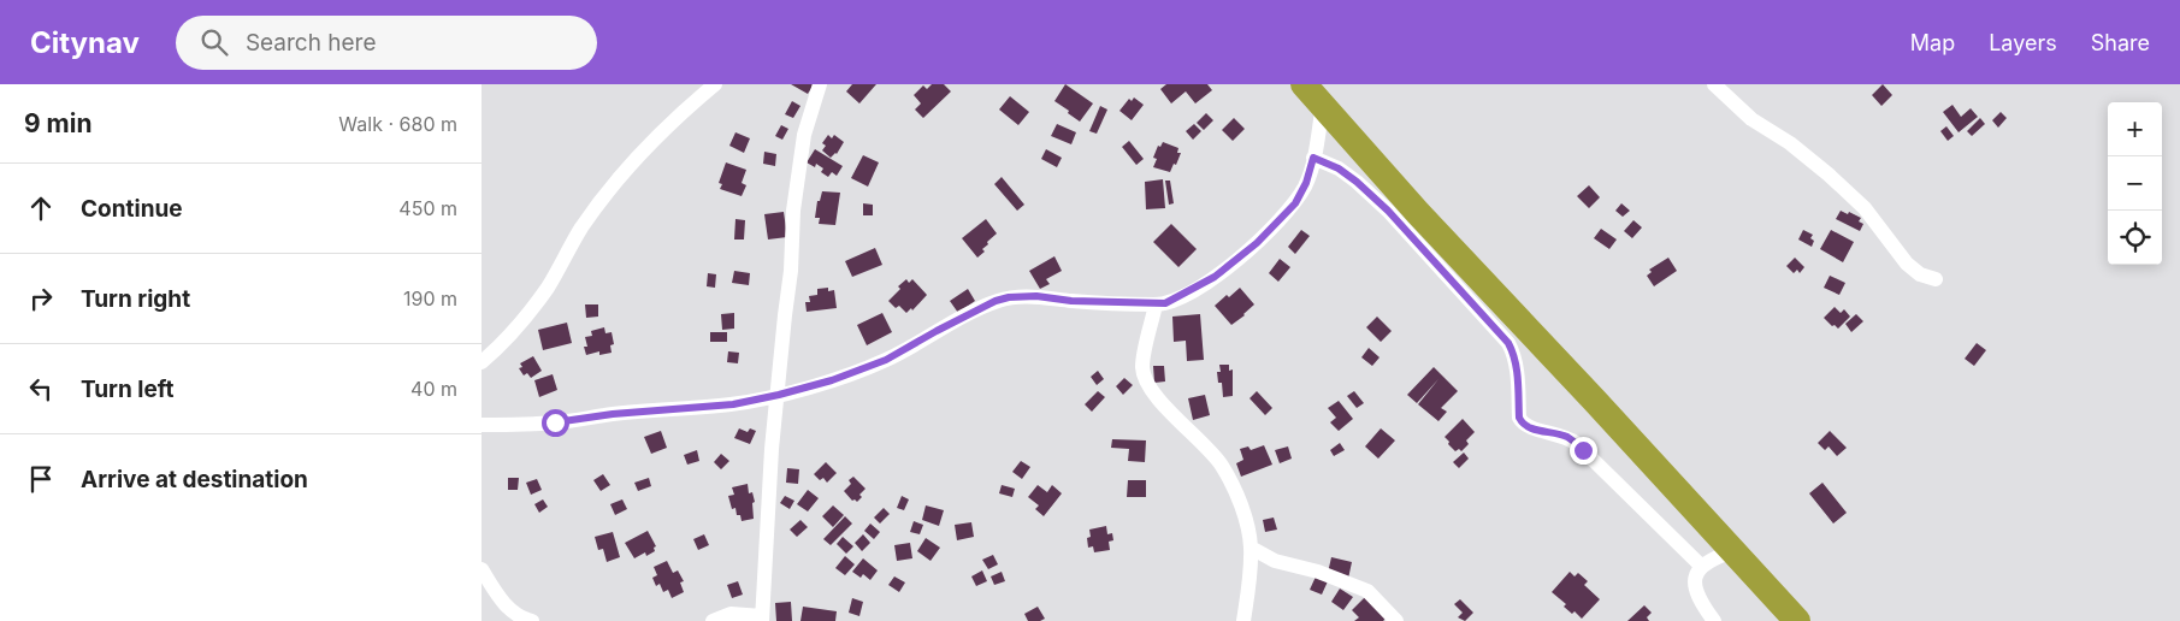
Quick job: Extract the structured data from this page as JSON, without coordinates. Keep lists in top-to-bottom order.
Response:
{
  "page": {
    "header": "Citynav",
    "search": "Search here",
    "nav": ["Map", "Layers", "Share"],
    "heading": ["9 min", "Walk · 680 m"],
    "map_buttons": ["+", "−"],
    "list": [
      ["Continue", "450 m"],
      ["Turn right", "190 m"],
      ["Turn left", "40 m"],
      "Arrive at destination"
    ]
  }
}
